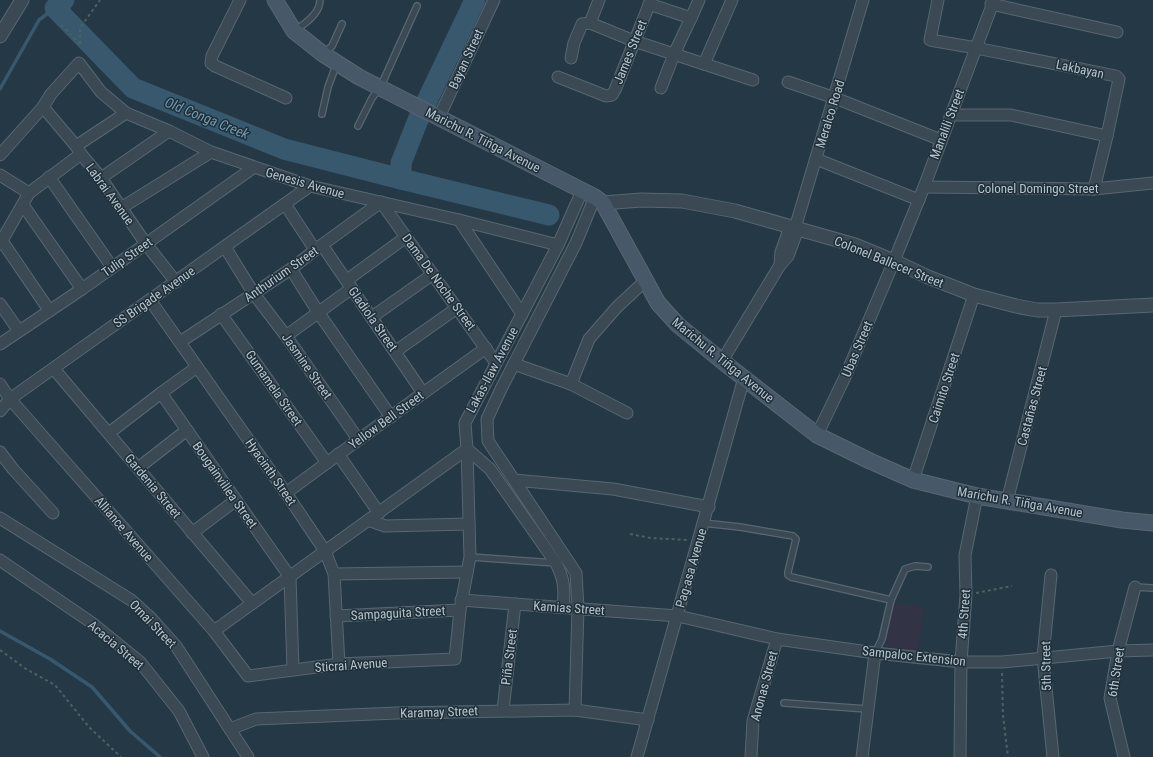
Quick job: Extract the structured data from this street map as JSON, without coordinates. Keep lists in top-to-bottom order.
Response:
{
  "streets": {
    "main road": ["Marichu R. Tiñga Avenue"],
    "street": [
      "James Street",
      "Bayan Street",
      "Lakbayan",
      "Meralco Road",
      "Manalili Street",
      "Genesis Avenue",
      "Colonel Domingo Street",
      "Labrai Avenue",
      "Tulip Street",
      "Colonel Ballecer Street",
      "Anthurium Street",
      "Dama De Noche Street",
      "SS Brigade Avenue",
      "Gladiola Street",
      "Ubas Street",
      "Jasmine Street",
      "Lakas-Ilaw Avenue",
      "Gumamela Street",
      "Caimito Street",
      "Castañas Street",
      "Yellow Bell Street",
      "Hyacinth Street",
      "Bougainvillea Street",
      "Gardenia Street",
      "Alliance Avenue",
      "Pag-asa Avenue",
      "Kamias Street",
      "Sampaguita Street",
      "4th Street",
      "Ornai Street",
      "Acacia Street",
      "Sampaloc Extension",
      "Piña Street",
      "Sticrai Avenue",
      "5th Street",
      "6th Street",
      "Anonas Street",
      "Karamay Street"
    ]
  },
  "crossings": [
    ["Bayan Street", "Marichu R. Tiñga Avenue"],
    ["Lakbayan", "Manalili Street"],
    ["Lakbayan", "Colonel Domingo Street"],
    ["Meralco Road", "Marichu R. Tiñga Avenue"],
    ["Meralco Road", "Colonel Ballecer Street"],
    ["Manalili Street", "Colonel Domingo Street"],
    ["Manalili Street", "Colonel Ballecer Street"],
    ["Manalili Street", "Ubas Street"],
    ["Marichu R. Tiñga Avenue", "Colonel Ballecer Street"],
    ["Marichu R. Tiñga Avenue", "Ubas Street"],
    ["Marichu R. Tiñga Avenue", "Lakas-Ilaw Avenue"],
    ["Marichu R. Tiñga Avenue", "Caimito Street"],
    ["Marichu R. Tiñga Avenue", "Castañas Street"],
    ["Marichu R. Tiñga Avenue", "Pag-asa Avenue"],
    ["Marichu R. Tiñga Avenue", "4th Street"],
    ["Genesis Avenue", "Labrai Avenue"],
    ["Genesis Avenue", "Tulip Street"],
    ["Genesis Avenue", "Anthurium Street"],
    ["Genesis Avenue", "Dama De Noche Street"],
    ["Genesis Avenue", "SS Brigade Avenue"],
    ["Genesis Avenue", "Lakas-Ilaw Avenue"],
    ["Labrai Avenue", "Tulip Street"],
    ["Labrai Avenue", "SS Brigade Avenue"],
    ["Colonel Ballecer Street", "Ubas Street"],
    ["Colonel Ballecer Street", "Caimito Street"],
    ["Colonel Ballecer Street", "Castañas Street"],
    ["Anthurium Street", "Dama De Noche Street"],
    ["Anthurium Street", "Gladiola Street"],
    ["Anthurium Street", "Jasmine Street"],
    ["Anthurium Street", "Gumamela Street"],
    ["Anthurium Street", "Hyacinth Street"],
    ["Dama De Noche Street", "Lakas-Ilaw Avenue"],
    ["Dama De Noche Street", "Yellow Bell Street"],
    ["SS Brigade Avenue", "Gladiola Street"],
    ["SS Brigade Avenue", "Jasmine Street"],
    ["SS Brigade Avenue", "Hyacinth Street"],
    ["SS Brigade Avenue", "Gardenia Street"],
    ["SS Brigade Avenue", "Alliance Avenue"],
    ["Gladiola Street", "Yellow Bell Street"],
    ["Jasmine Street", "Yellow Bell Street"],
    ["Lakas-Ilaw Avenue", "Kamias Street"],
    ["Lakas-Ilaw Avenue", "Sampaguita Street"],
    ["Lakas-Ilaw Avenue", "Sticrai Avenue"],
    ["Gumamela Street", "Yellow Bell Street"],
    ["Yellow Bell Street", "Hyacinth Street"],
    ["Hyacinth Street", "Sampaguita Street"],
    ["Hyacinth Street", "Sticrai Avenue"],
    ["Alliance Avenue", "Sticrai Avenue"],
    ["Pag-asa Avenue", "Kamias Street"],
    ["Pag-asa Avenue", "Sampaloc Extension"],
    ["Pag-asa Avenue", "Karamay Street"],
    ["Kamias Street", "Sampaguita Street"],
    ["Kamias Street", "Sampaloc Extension"],
    ["Kamias Street", "Piña Street"],
    ["4th Street", "Sampaloc Extension"],
    ["Ornai Street", "Karamay Street"],
    ["Sampaloc Extension", "5th Street"],
    ["Sampaloc Extension", "6th Street"],
    ["Sampaloc Extension", "Anonas Street"],
    ["Piña Street", "Karamay Street"]
  ],
  "water": ["Old Conga Creek"]
}
